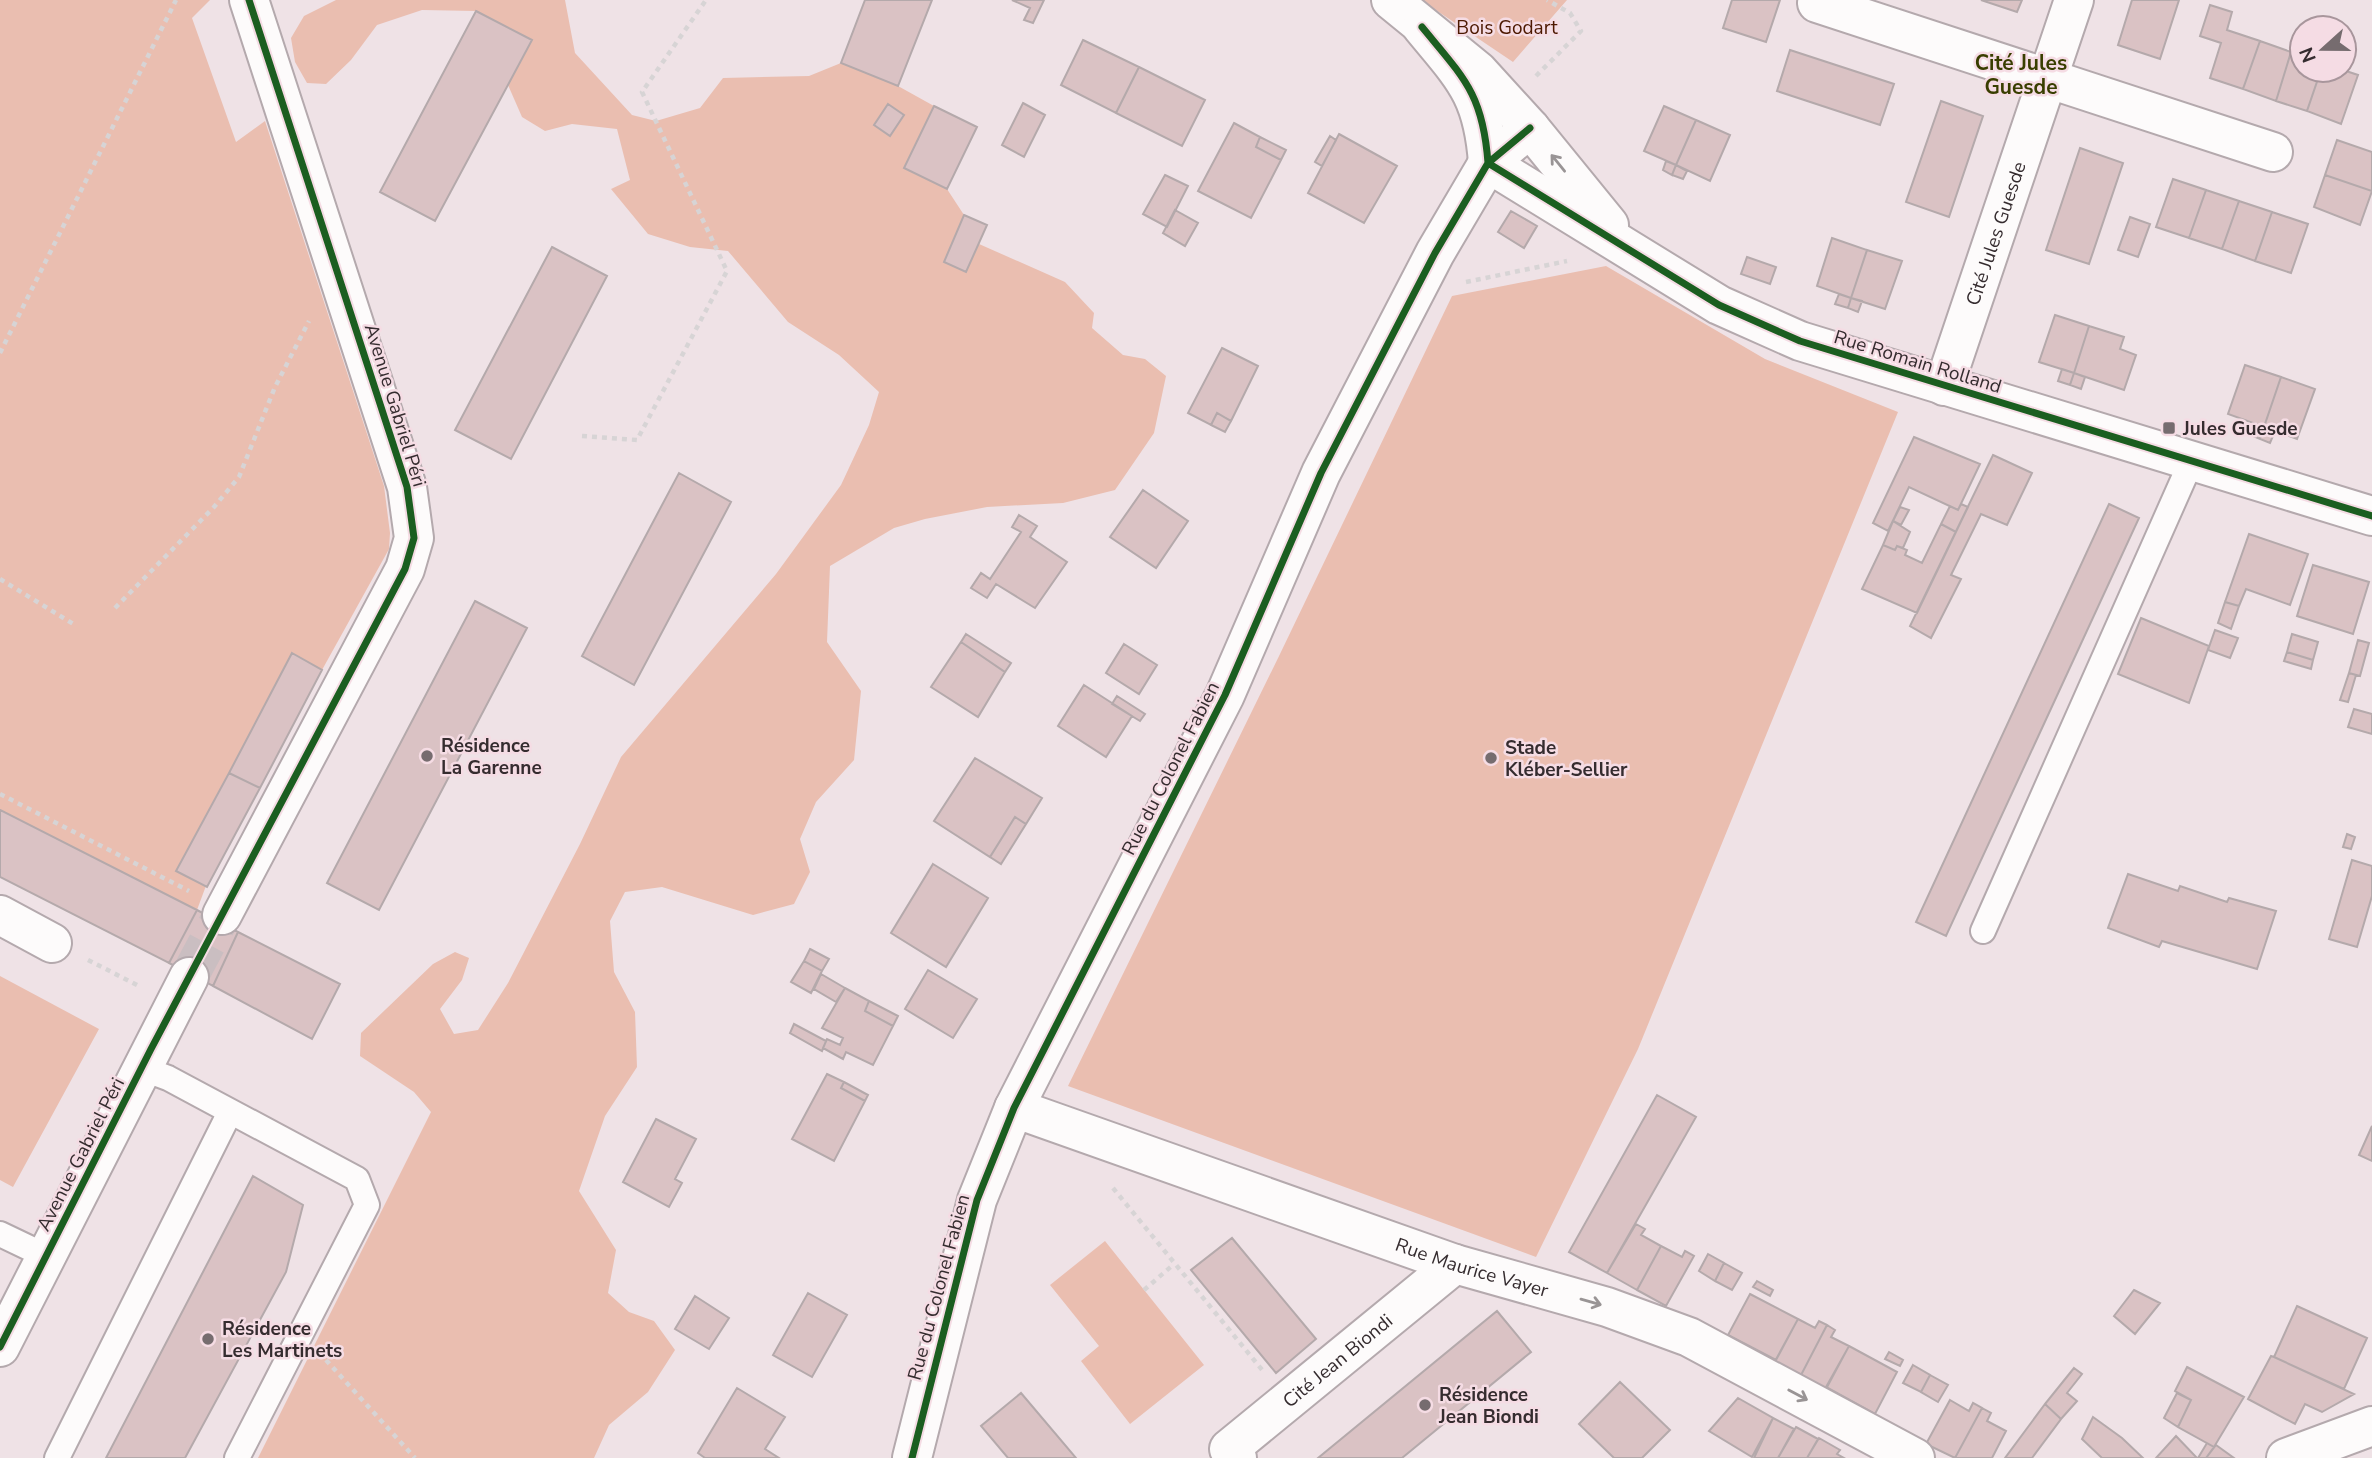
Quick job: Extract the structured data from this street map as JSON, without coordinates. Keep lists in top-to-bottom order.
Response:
{
  "streets": {
    "street": [
      "Cité Jules Guesde",
      "Rue Romain Rolland",
      "Avenue Gabriel Péri",
      "Rue du Colonel Fabien",
      "Rue Maurice Vayer",
      "Cité Jean Biondi"
    ]
  },
  "crossings": [
    ["Cité Jules Guesde", "Rue Romain Rolland"],
    ["Rue Romain Rolland", "Rue du Colonel Fabien"],
    ["Rue du Colonel Fabien", "Rue Maurice Vayer"],
    ["Rue Maurice Vayer", "Cité Jean Biondi"]
  ],
  "one_way": ["Rue Maurice Vayer"],
  "districts": ["Cité Jules Guesde"],
  "parks": ["Bois Godart"],
  "places": {
    "transit": ["Jules Guesde"],
    "other": [
      "Résidence La Garenne",
      "Stade Kléber-Sellier",
      "Résidence Les Martinets",
      "Résidence Jean Biondi"
    ]
  },
  "north": "left"
}
